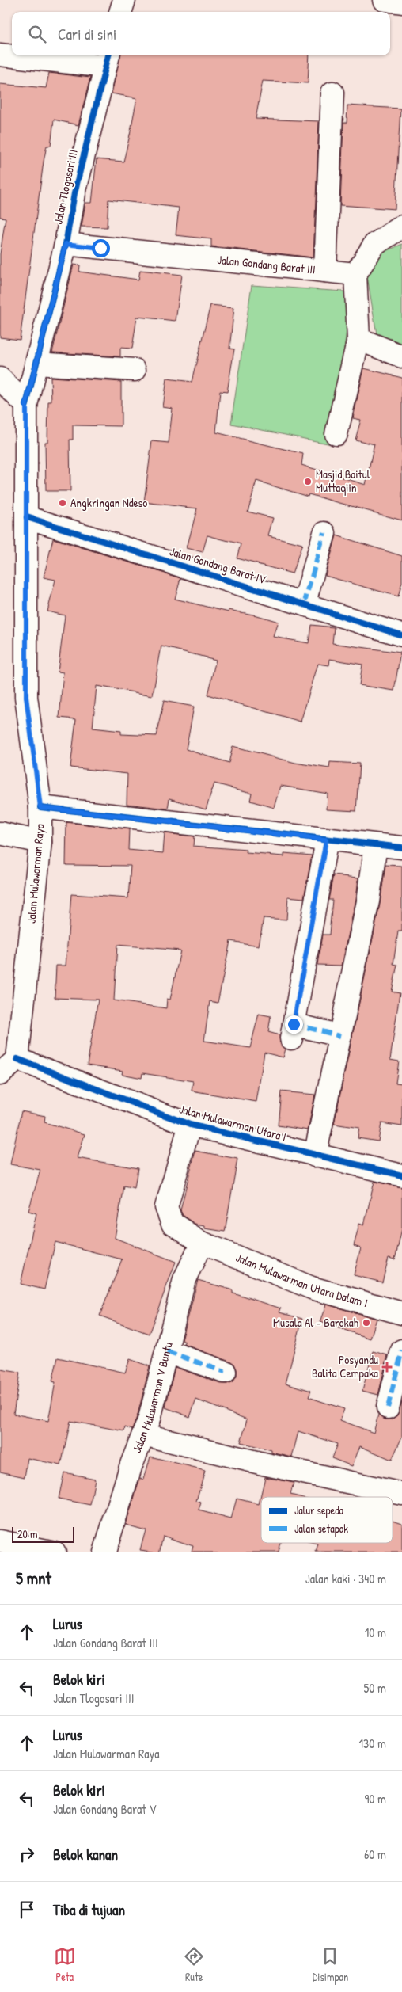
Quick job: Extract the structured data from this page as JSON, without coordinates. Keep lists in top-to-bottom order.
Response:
{
  "streets": {
    "street": [
      "Jalan Tlogosari III",
      "Jalan Gondang Barat III",
      "Jalan Gondang Barat IV",
      "Jalan Mulawarman Raya",
      "Jalan Mulawarman Utara I",
      "Jalan Mulawarman Utara Dalam I",
      "Jalan Mulawarman V Buntu"
    ]
  },
  "crossings": [
    ["Jalan Tlogosari III", "Jalan Gondang Barat III"],
    ["Jalan Tlogosari III", "Jalan Mulawarman Raya"],
    ["Jalan Gondang Barat IV", "Jalan Mulawarman Raya"],
    ["Jalan Mulawarman Raya", "Jalan Mulawarman Utara I"],
    ["Jalan Mulawarman Utara I", "Jalan Mulawarman Utara Dalam I"],
    ["Jalan Mulawarman Utara Dalam I", "Jalan Mulawarman V Buntu"]
  ],
  "places": {
    "other": ["Masjid Baitul Muttaqiin", "Angkringan Ndeso", "Musala Al - Barokah"],
    "health": ["Posyandu Balita Cempaka"]
  },
  "legend": ["Jalur sepeda", "Jalan setapak"],
  "scale_bar": "20 m",
  "page": {
    "search": "Cari di sini",
    "scale": "20 m",
    "heading": ["5 mnt", "Jalan kaki · 340 m"],
    "list": [
      ["Lurus", "Jalan Gondang Barat III", "10 m"],
      ["Belok kiri", "Jalan Tlogosari III", "50 m"],
      ["Lurus", "Jalan Mulawarman Raya", "130 m"],
      ["Belok kiri", "Jalan Gondang Barat V", "90 m"],
      ["Belok kanan", "60 m"],
      "Tiba di tujuan"
    ],
    "nav": ["Peta", "Rute", "Disimpan"]
  }
}
